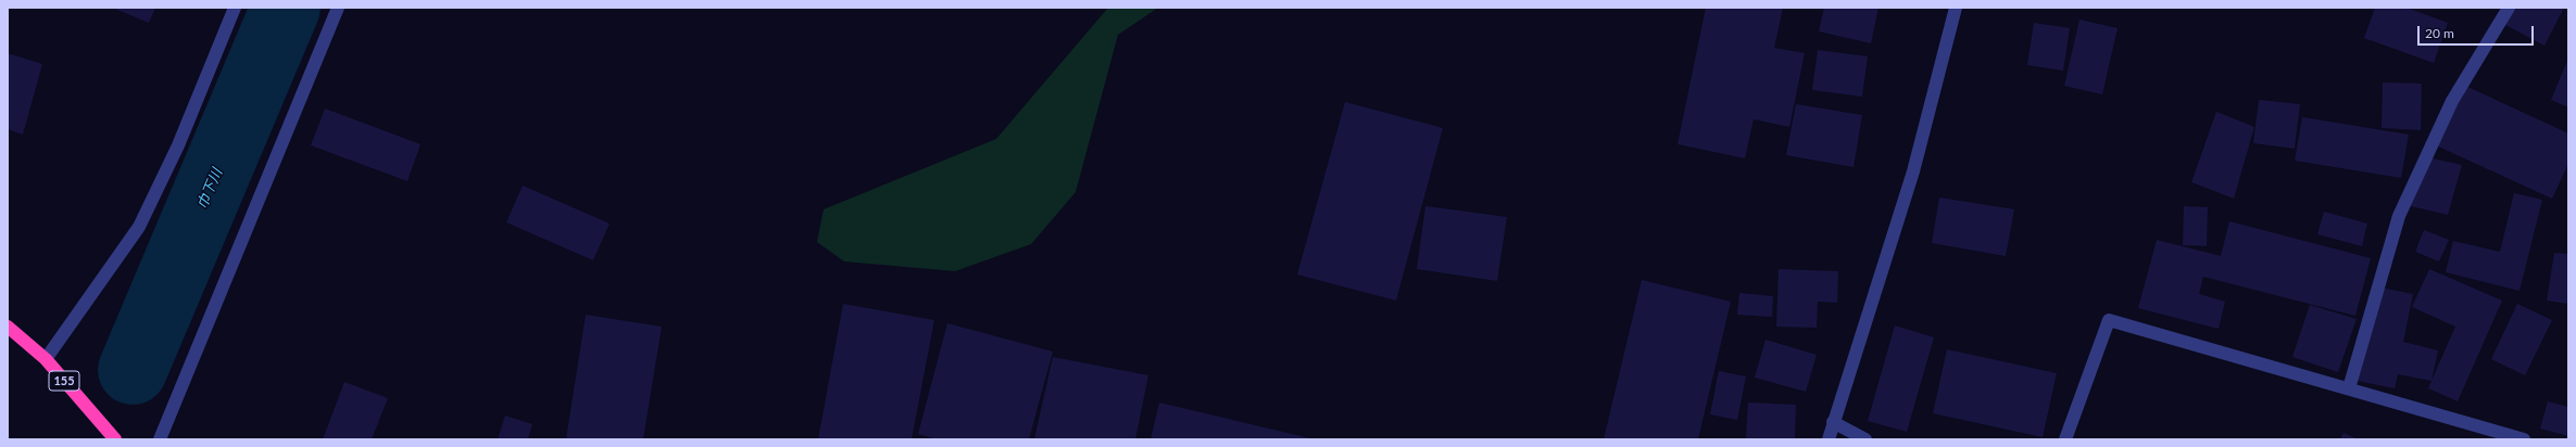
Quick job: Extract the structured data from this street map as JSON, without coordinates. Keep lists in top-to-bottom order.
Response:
{
  "streets": {
    "highway": ["155"]
  },
  "water": ["巾下川"],
  "scale_bar": "20 m"
}
